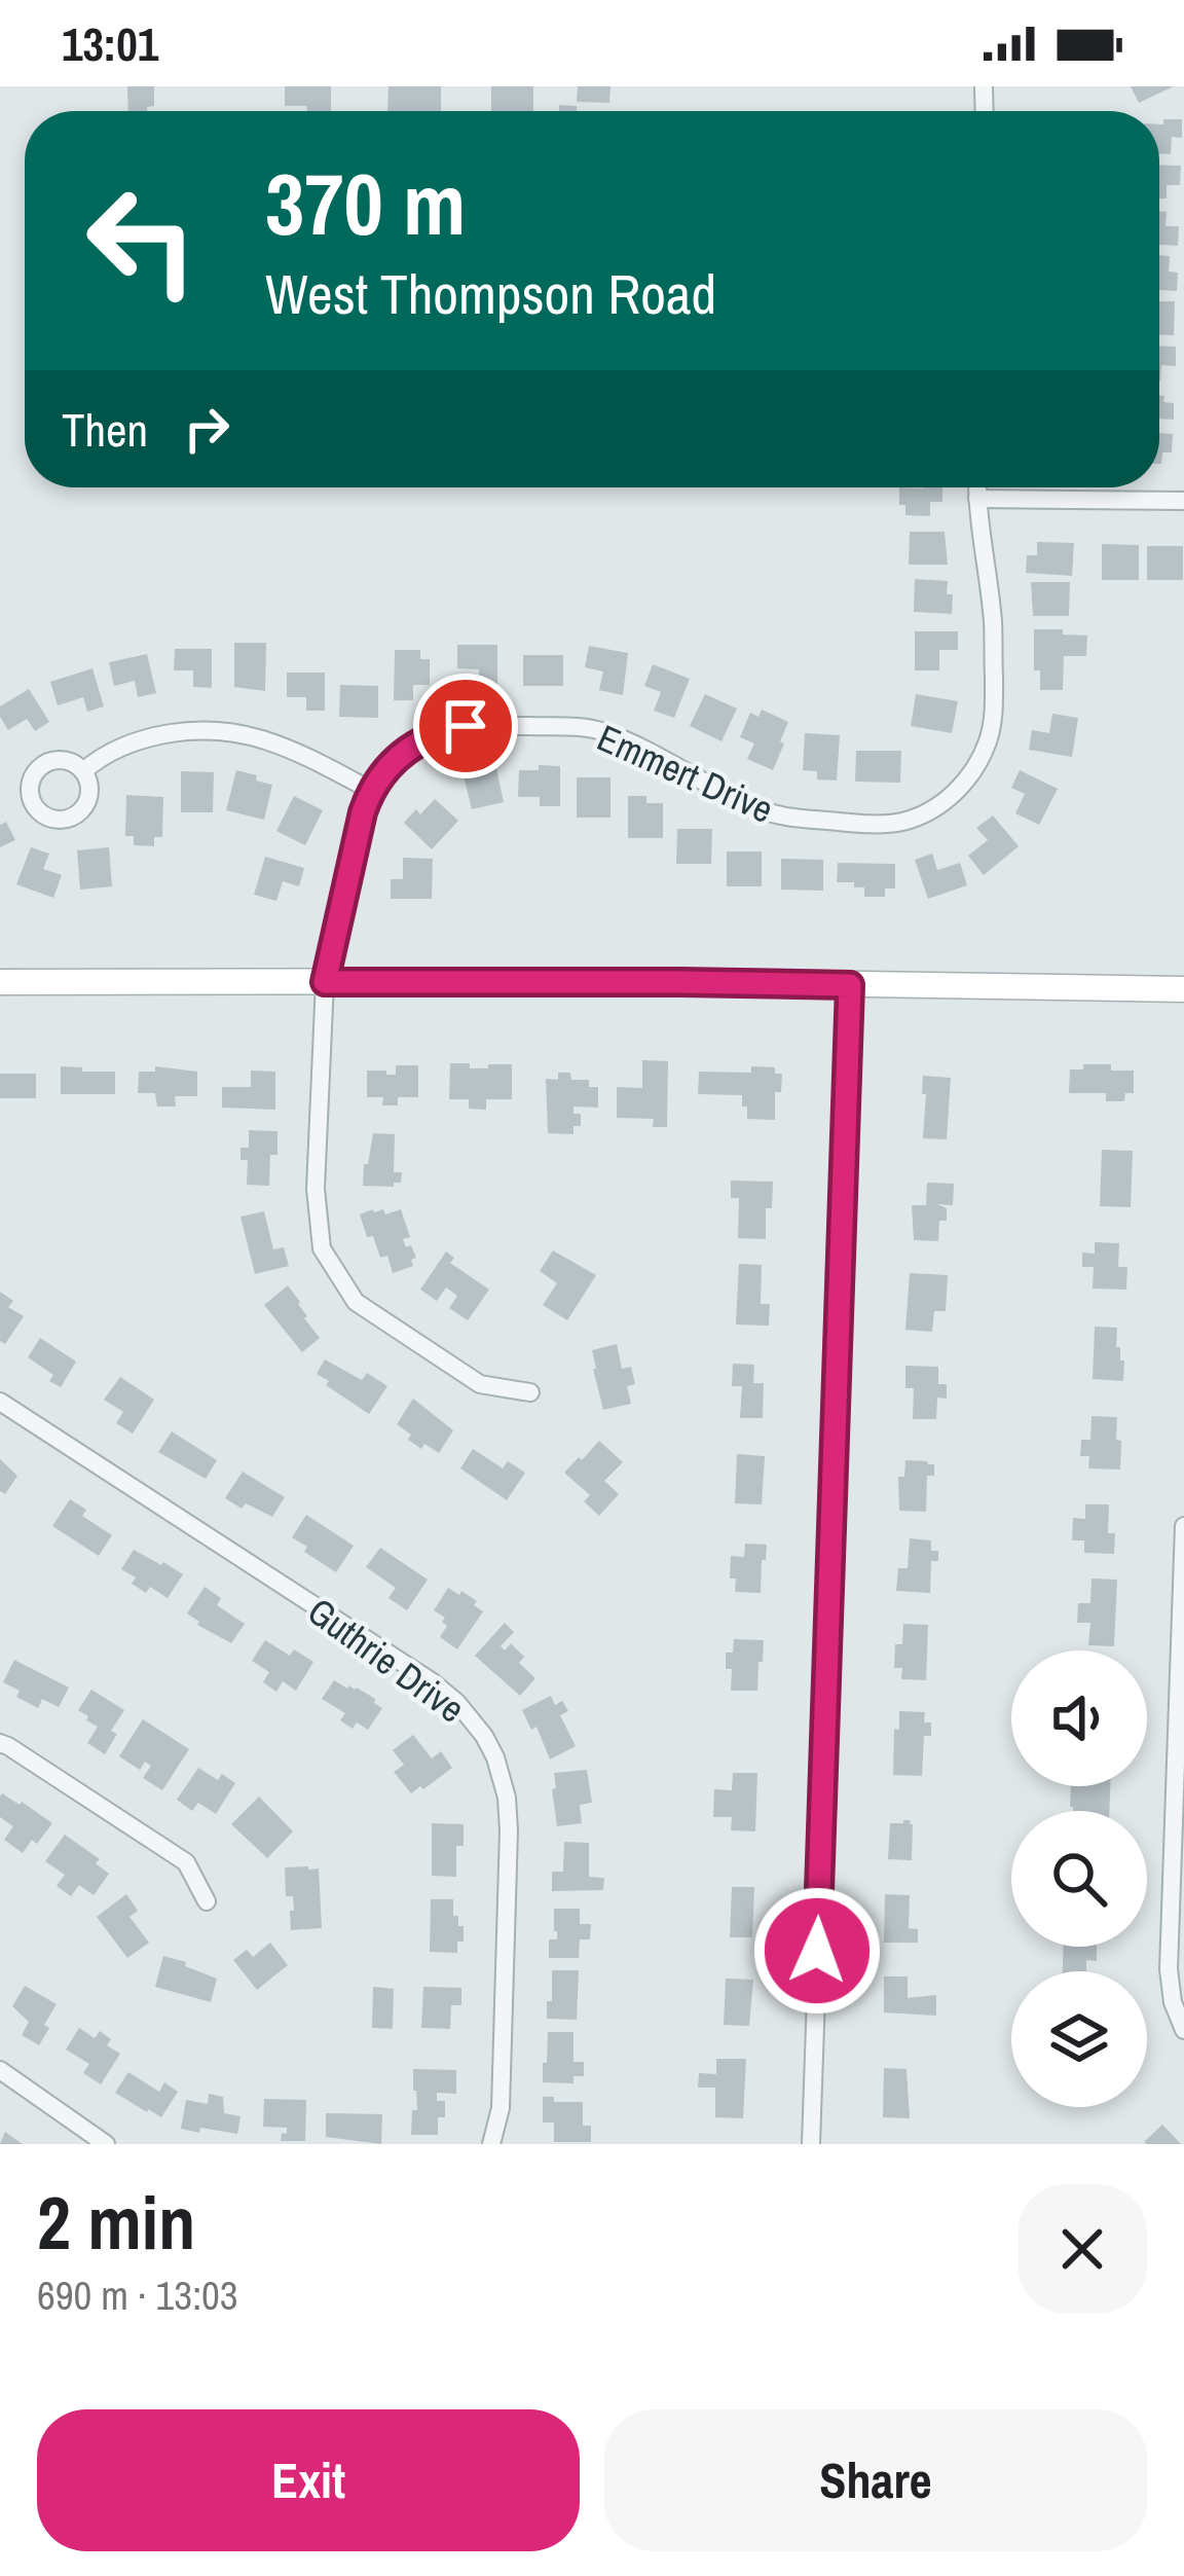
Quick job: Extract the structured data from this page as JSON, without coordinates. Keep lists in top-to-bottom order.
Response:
{
  "streets": {
    "street": ["Emmert Drive", "Guthrie Drive"]
  },
  "page": {
    "status": "13:01",
    "turn": ["370 m", "West Thompson Road"],
    "then": "Then",
    "heading": ["2 min", "690 m · 13:03"],
    "buttons": ["Exit", "Share"]
  }
}
